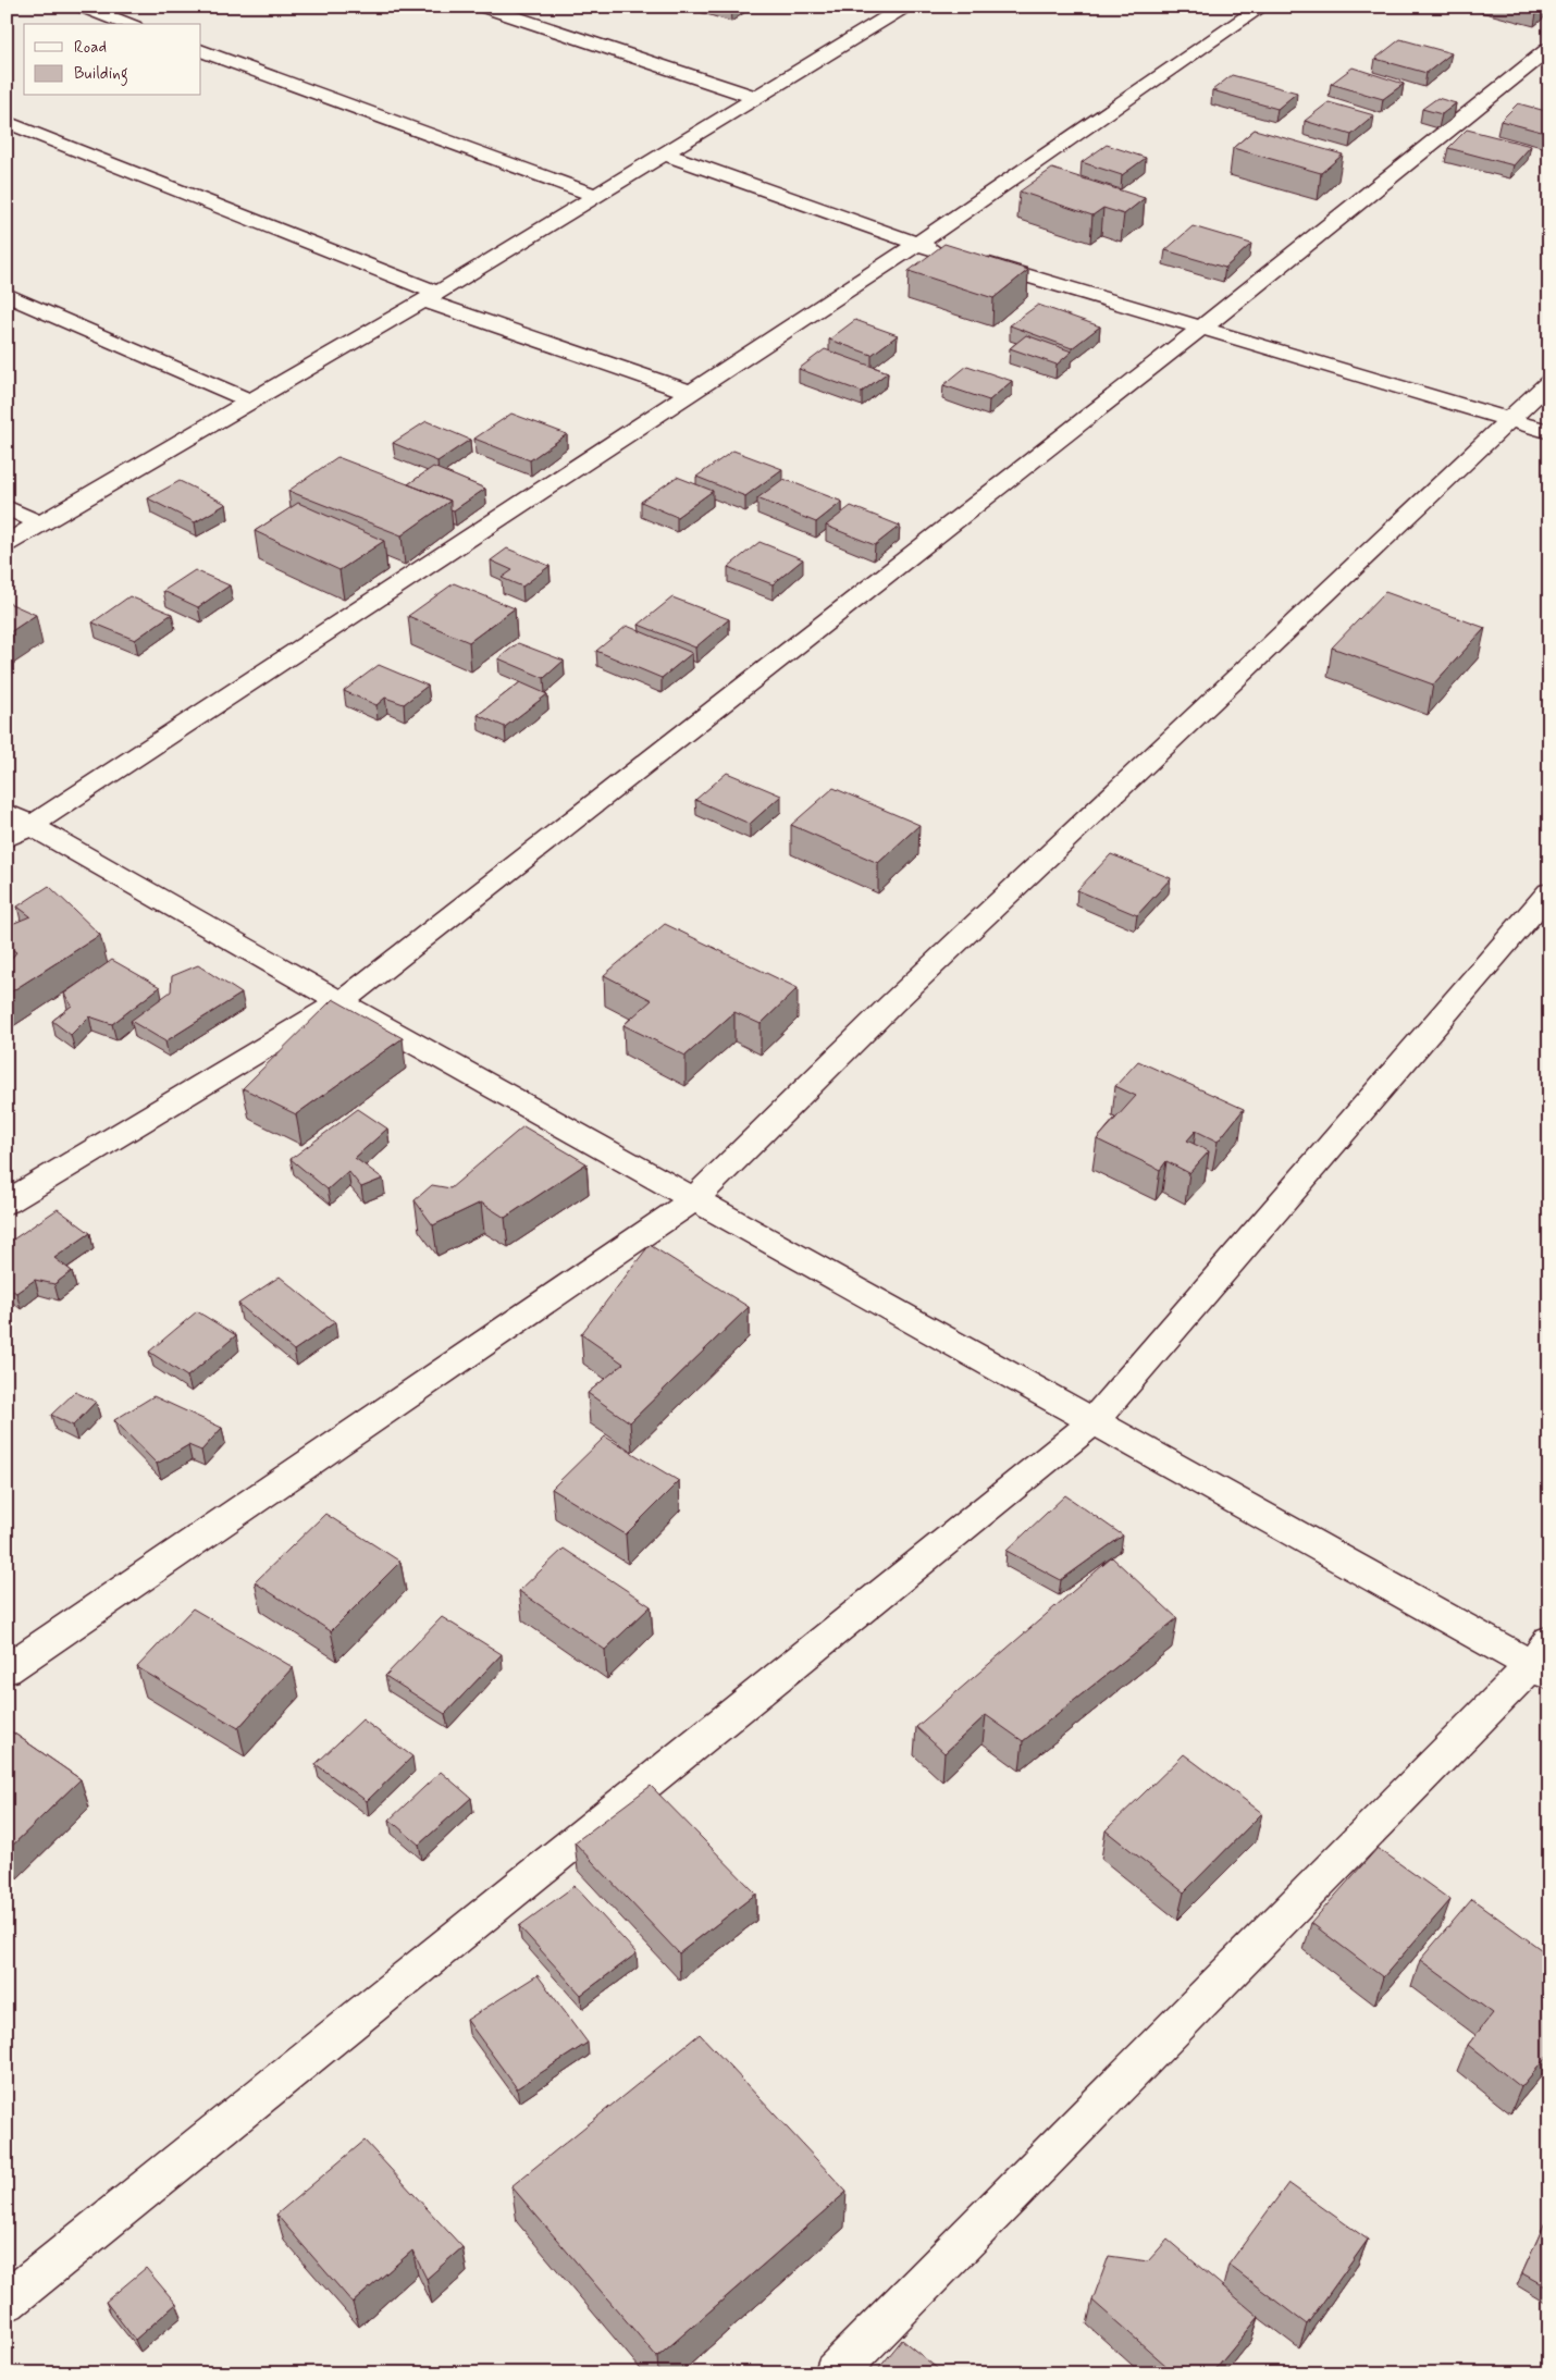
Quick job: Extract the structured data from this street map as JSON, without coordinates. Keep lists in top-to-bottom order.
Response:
{
  "legend": ["Road", "Building"]
}
